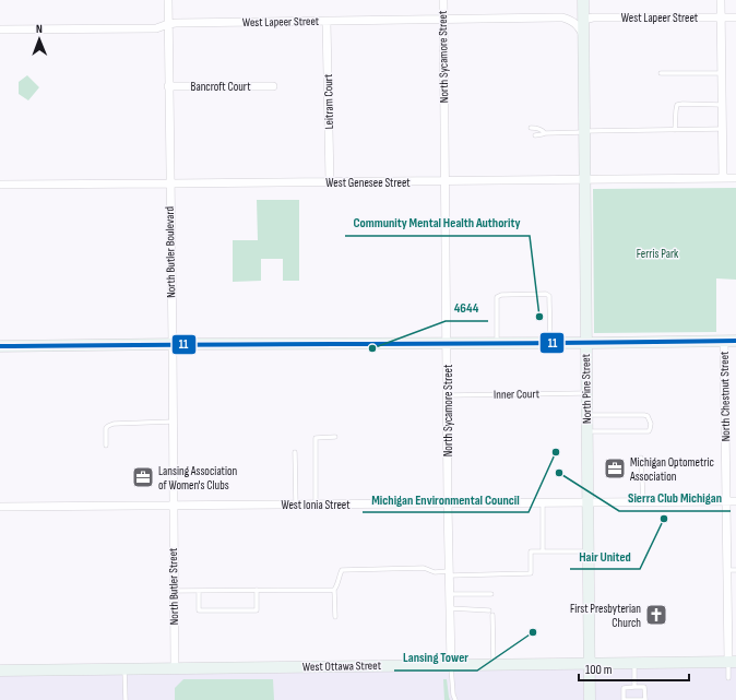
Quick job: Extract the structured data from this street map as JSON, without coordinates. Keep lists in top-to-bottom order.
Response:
{
  "streets": {
    "street": [
      "West Lapeer Street",
      "North Sycamore Street",
      "Bancroft Court",
      "Leitram Court",
      "West Genesee Street",
      "North Butler Boulevard",
      "North Pine Street",
      "North Chestnut Street",
      "West Ionia Street",
      "North Butler Street",
      "West Ottawa Street"
    ],
    "lane": ["Inner Court"]
  },
  "crossings": [
    ["West Lapeer Street", "North Sycamore Street"],
    ["West Lapeer Street", "Leitram Court"],
    ["West Lapeer Street", "North Butler Boulevard"],
    ["West Lapeer Street", "North Pine Street"],
    ["North Sycamore Street", "West Genesee Street"],
    ["North Sycamore Street", "Inner Court"],
    ["North Sycamore Street", "West Ionia Street"],
    ["North Sycamore Street", "West Ottawa Street"],
    ["Bancroft Court", "North Butler Boulevard"],
    ["Leitram Court", "West Genesee Street"],
    ["West Genesee Street", "North Butler Boulevard"],
    ["West Genesee Street", "North Pine Street"],
    ["North Butler Boulevard", "West Ionia Street"],
    ["North Butler Boulevard", "North Butler Street"],
    ["North Pine Street", "Inner Court"],
    ["North Pine Street", "West Ionia Street"],
    ["North Pine Street", "West Ottawa Street"],
    ["North Chestnut Street", "West Ionia Street"],
    ["North Chestnut Street", "West Ottawa Street"],
    ["West Ionia Street", "North Butler Street"],
    ["North Butler Street", "West Ottawa Street"]
  ],
  "parks": ["Ferris Park"],
  "places": {
    "other": [
      "Community Mental Health Authority",
      "4644",
      "Michigan Environmental Council",
      "Sierra Club Michigan",
      "Hair United",
      "Lansing Tower"
    ],
    "office": ["Michigan Optometric Association", "Lansing Association of Women's Clubs"],
    "church": ["First Presbyterian Church"]
  },
  "lines": ["transit line 11"],
  "scale_bar": "100 m",
  "north": "top"
}
